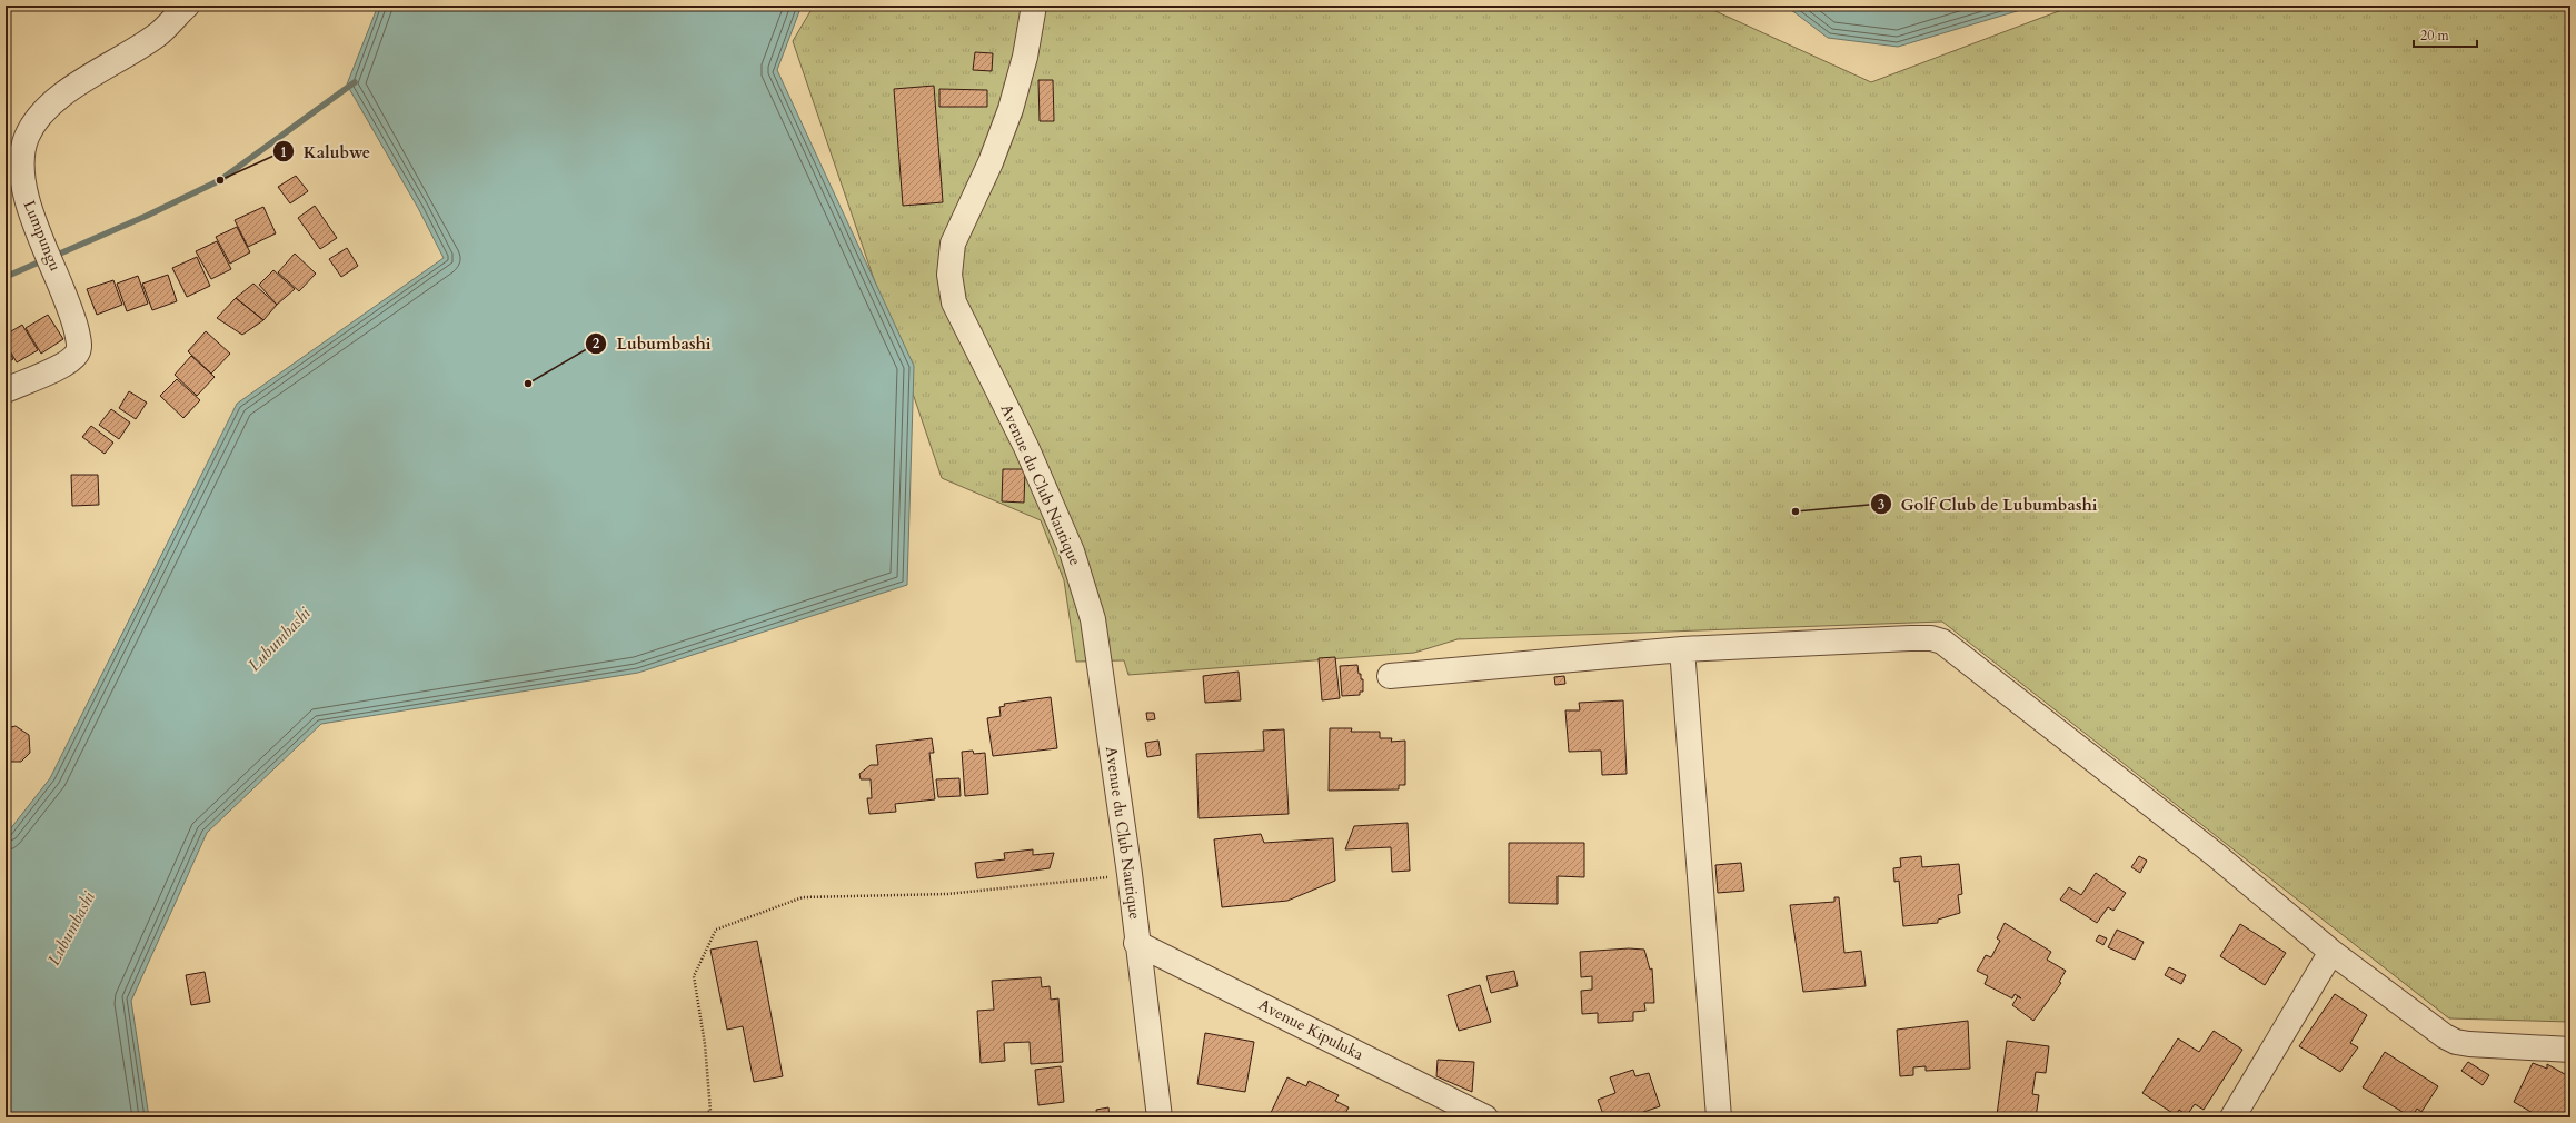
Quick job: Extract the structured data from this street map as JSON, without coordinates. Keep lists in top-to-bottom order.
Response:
{
  "streets": {
    "street": ["Lumpungu", "Avenue du Club Nautique", "Avenue Kipuluka"]
  },
  "crossings": [
    ["Avenue du Club Nautique", "Avenue Kipuluka"]
  ],
  "water": ["Lubumbashi"],
  "places": ["Kalubwe", "Lubumbashi", "Golf Club de Lubumbashi"],
  "scale_bar": "20 m"
}
